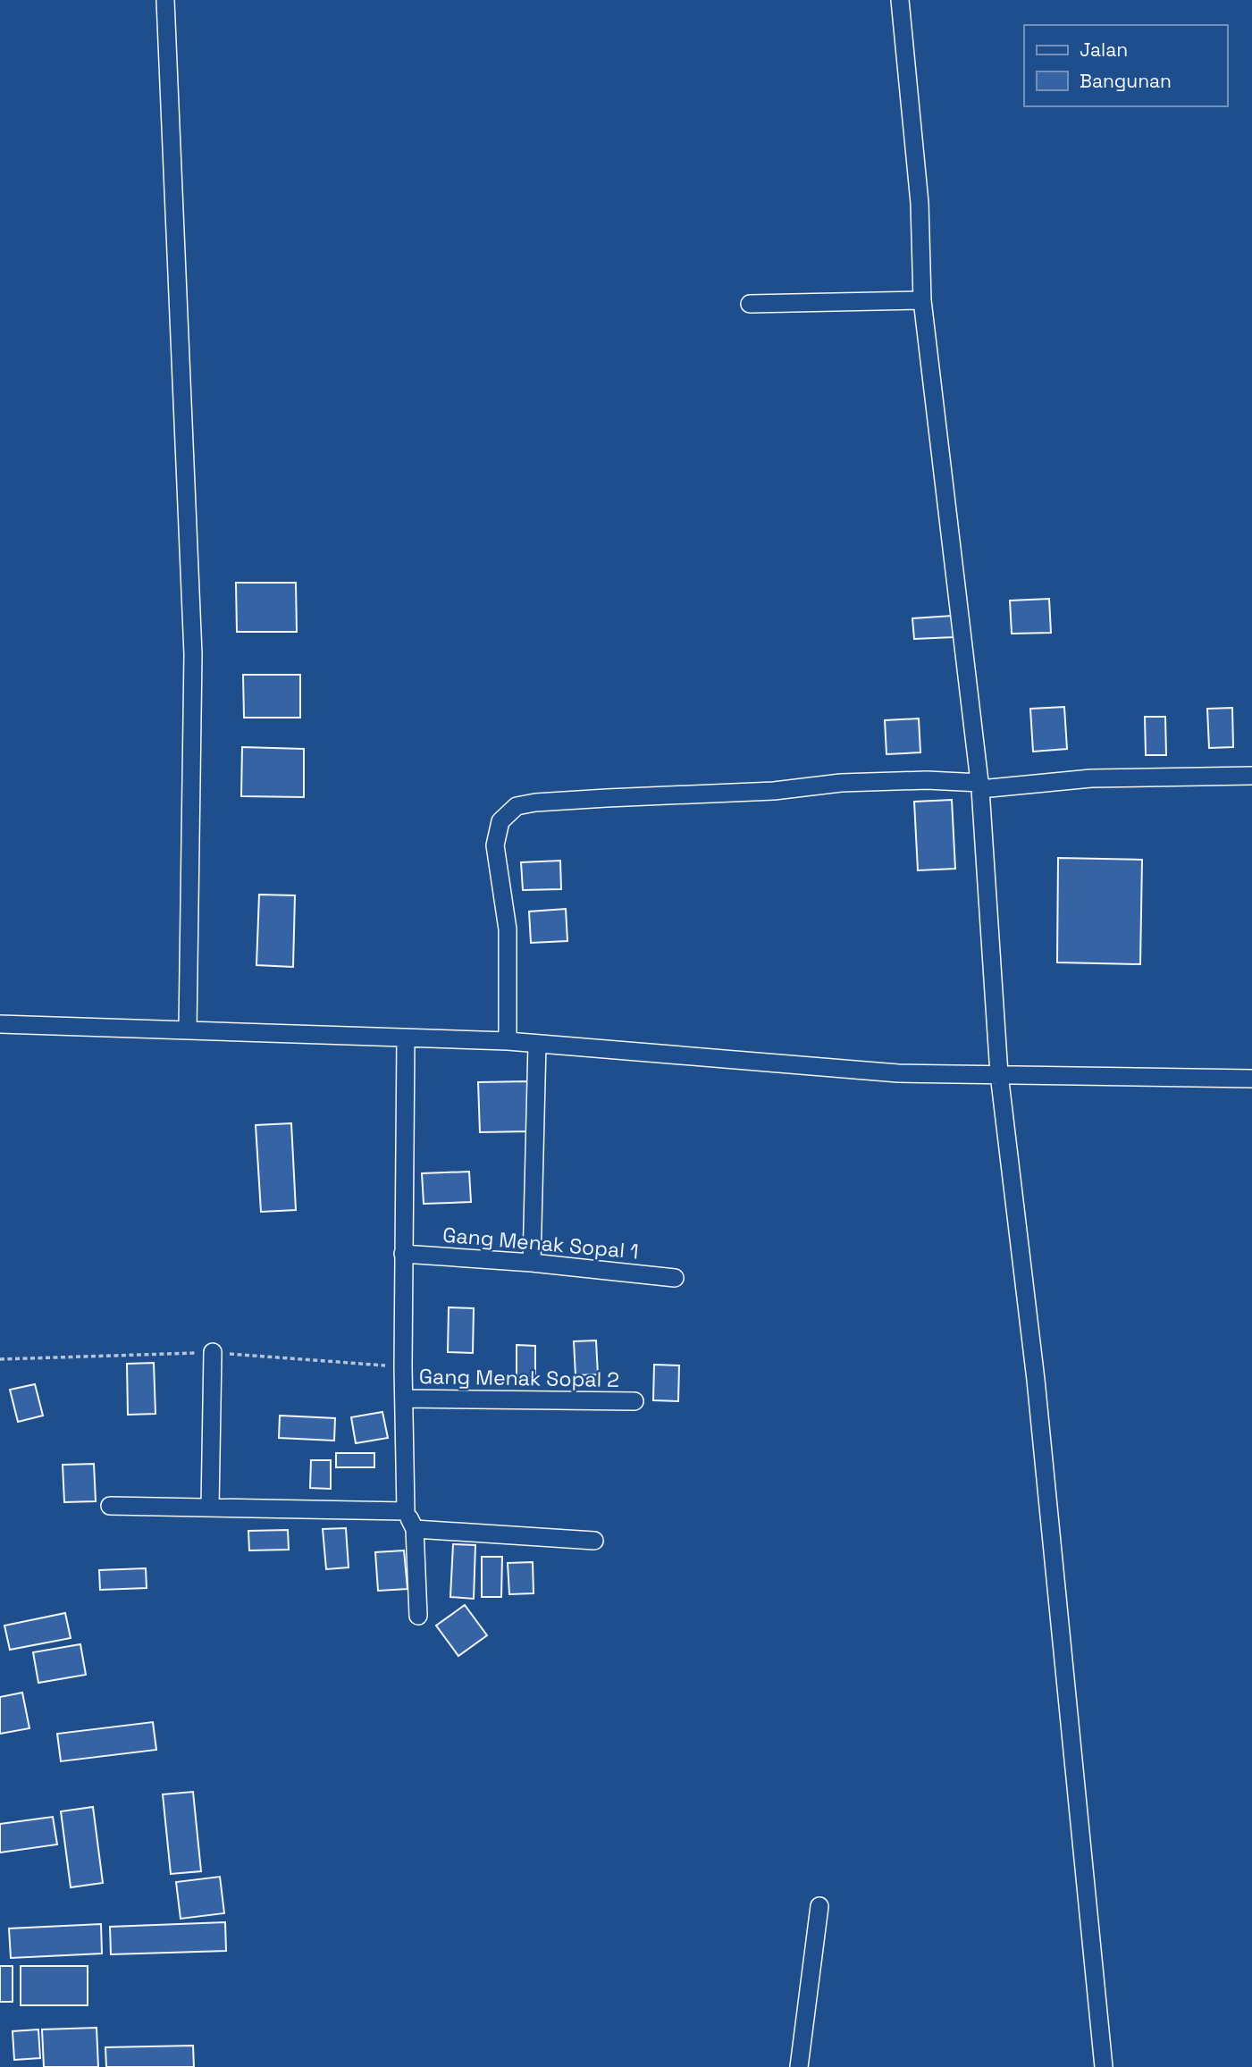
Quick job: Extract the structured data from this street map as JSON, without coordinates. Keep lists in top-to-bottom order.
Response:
{
  "streets": {
    "street": ["Gang Menak Sopal 1", "Gang Menak Sopal 2"]
  },
  "legend": ["Jalan", "Bangunan"]
}
